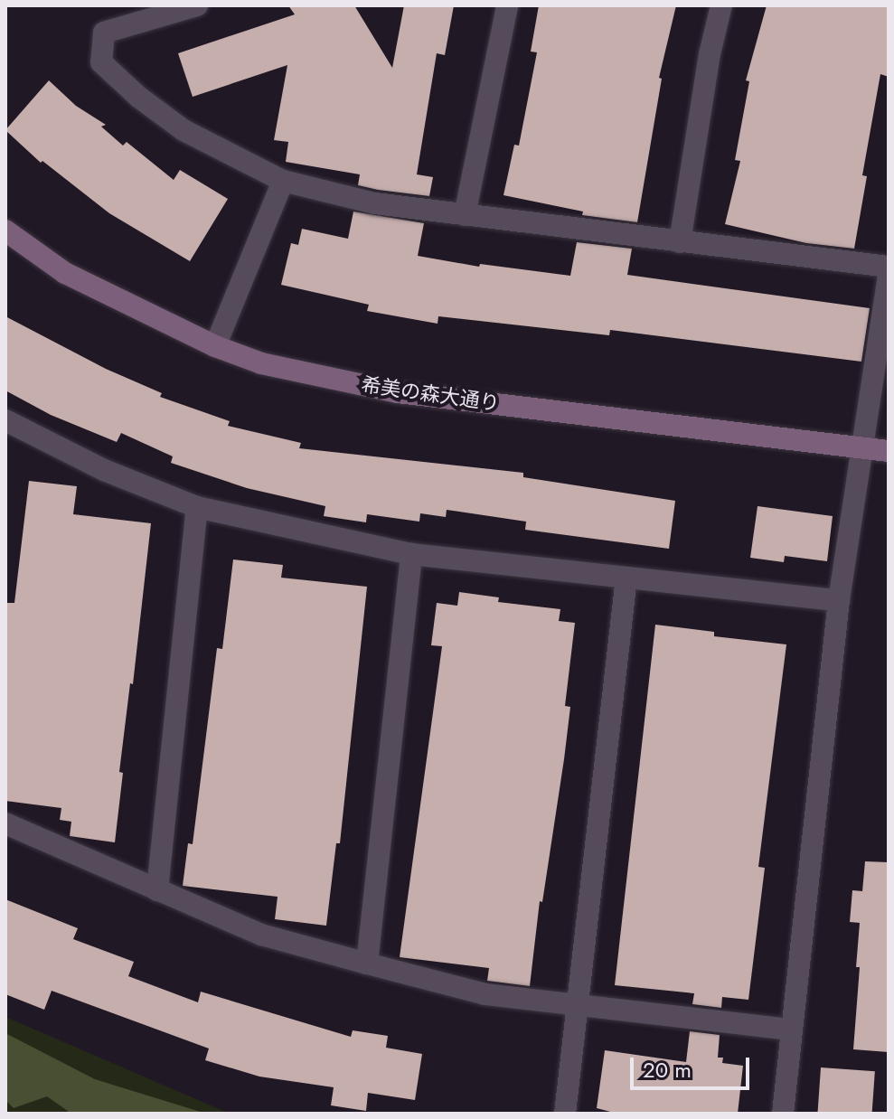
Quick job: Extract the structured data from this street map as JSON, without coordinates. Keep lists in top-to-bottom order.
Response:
{
  "streets": {
    "street": ["希美の森大通り"]
  },
  "scale_bar": "20 m"
}
